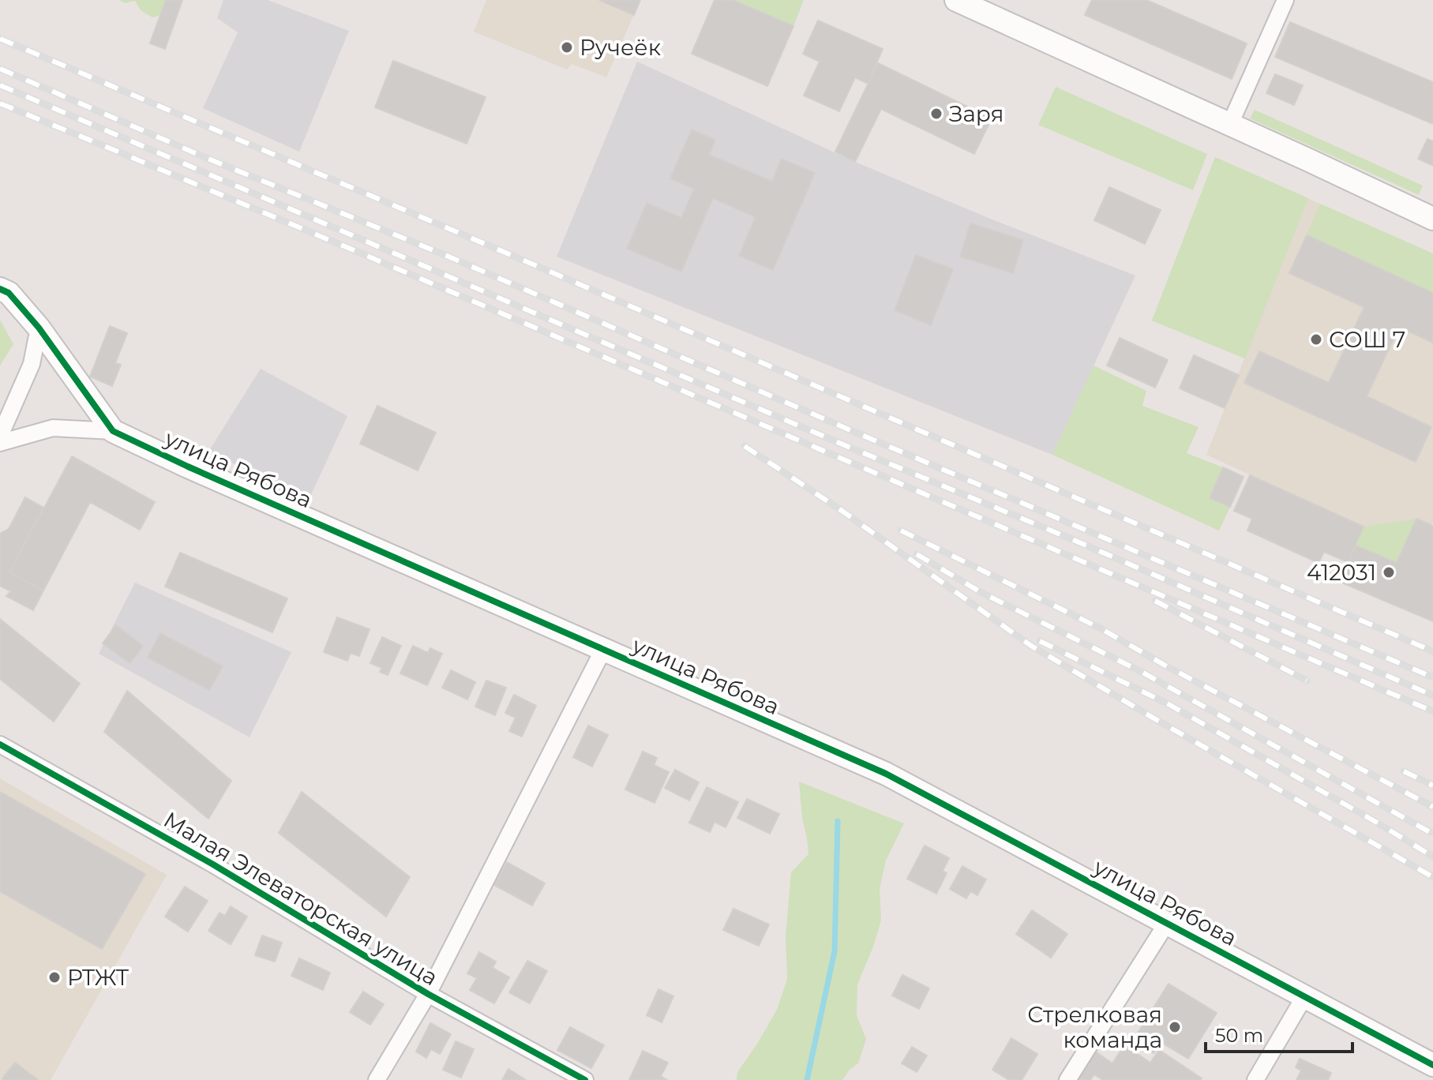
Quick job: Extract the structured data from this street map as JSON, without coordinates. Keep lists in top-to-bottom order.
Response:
{
  "streets": {
    "street": ["улица Рябова", "Малая Элеваторская улица"]
  },
  "places": [
    "Ручеёк",
    "Заря",
    "СОШ 7",
    "412031",
    "РТЖТ",
    "Стрелковая команда"
  ],
  "scale_bar": "50 m"
}
